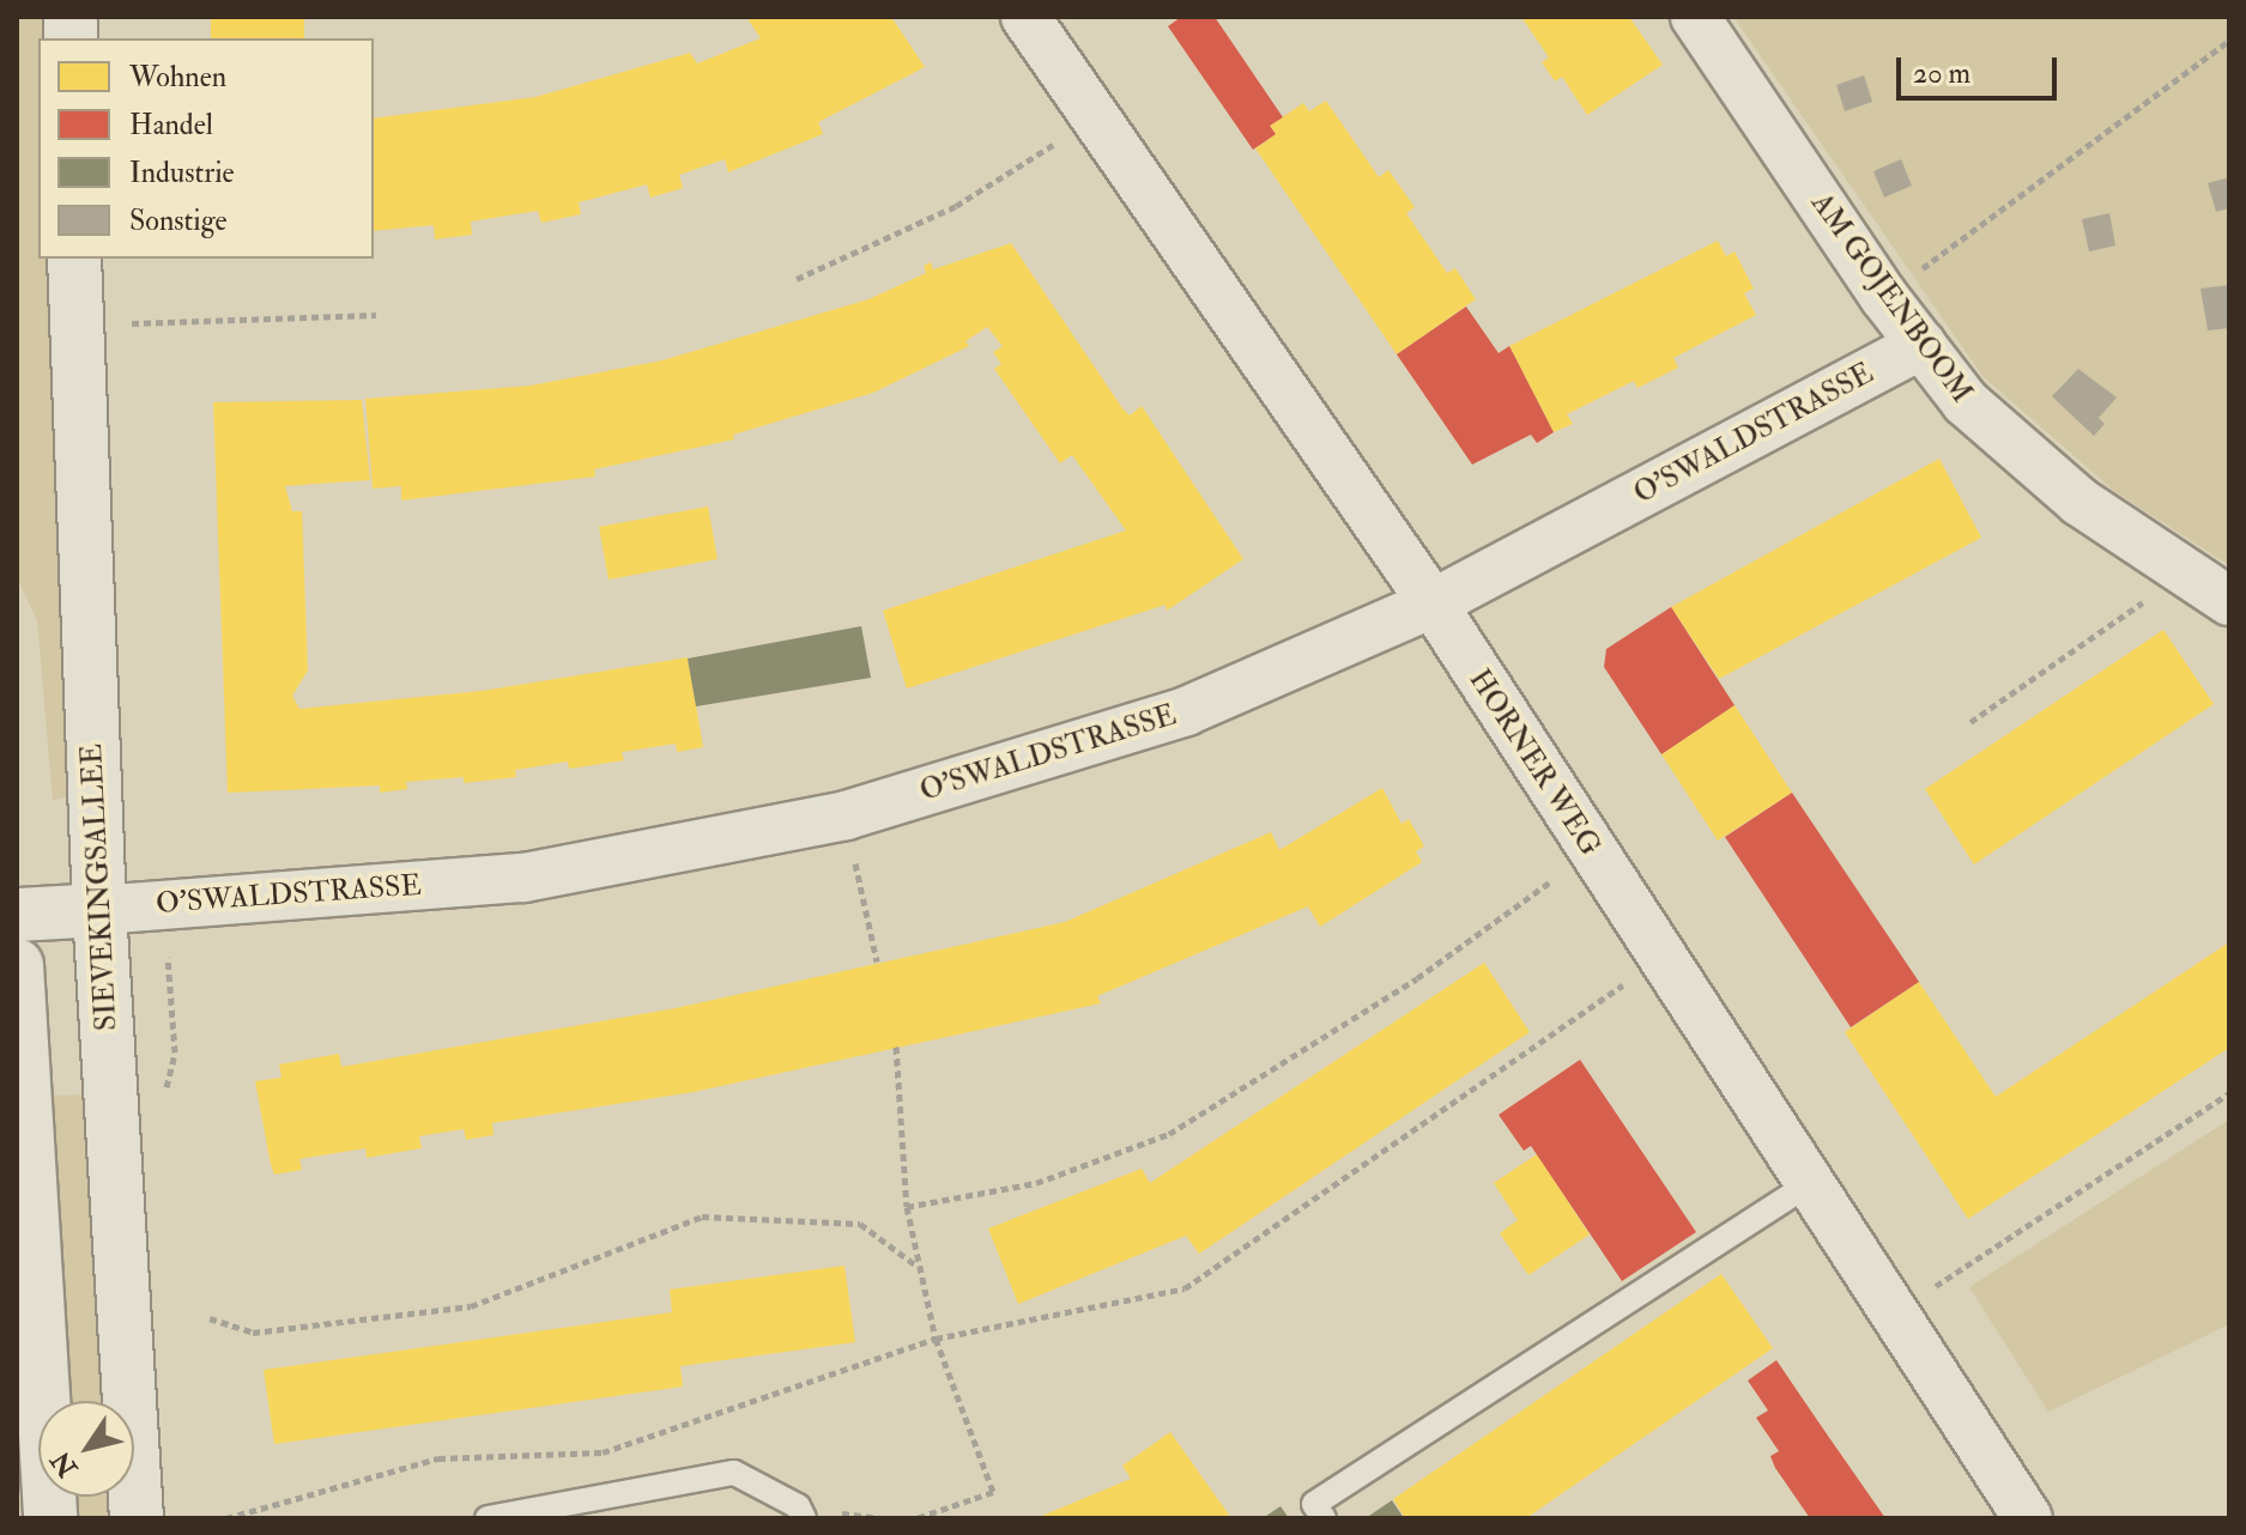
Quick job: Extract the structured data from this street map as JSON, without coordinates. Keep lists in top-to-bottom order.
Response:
{
  "streets": {
    "main road": ["SIEVEKINGSALLEE"],
    "street": ["AM GOJENBOOM", "O'SWALDSTRASSE", "HORNER WEG"]
  },
  "crossings": [
    ["AM GOJENBOOM", "O'SWALDSTRASSE"],
    ["O'SWALDSTRASSE", "HORNER WEG"],
    ["O'SWALDSTRASSE", "SIEVEKINGSALLEE"]
  ],
  "legend": [
    "Wohnen",
    "Handel",
    "Industrie",
    "Sonstige"
  ],
  "scale_bar": "20 m",
  "north": "bottom left"
}
